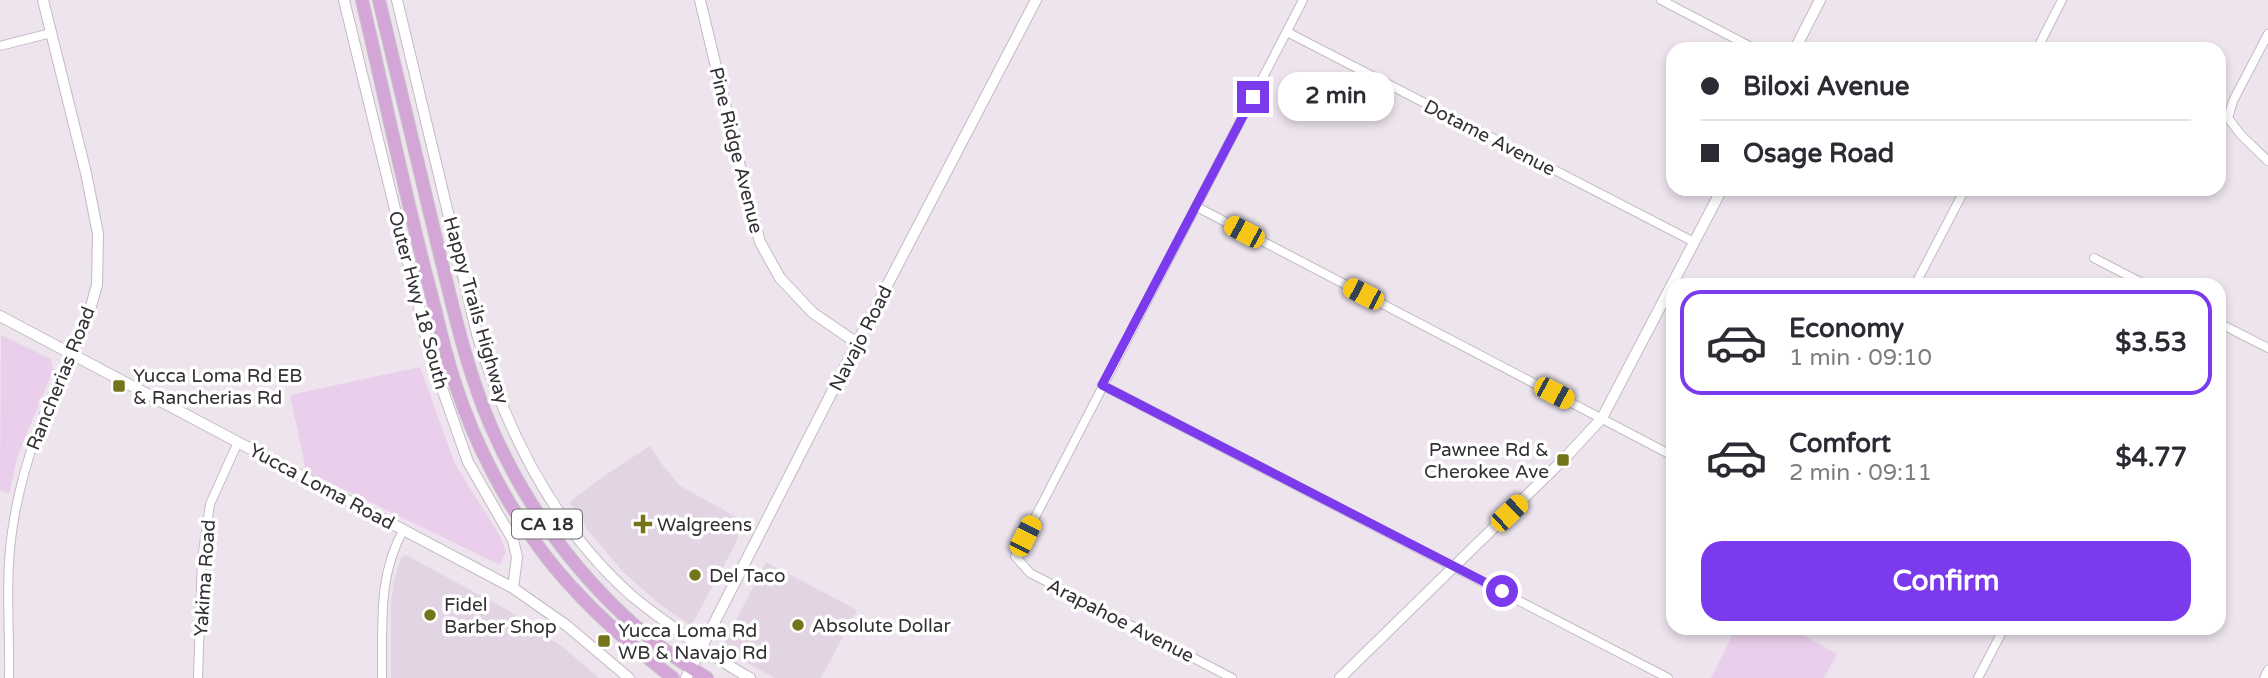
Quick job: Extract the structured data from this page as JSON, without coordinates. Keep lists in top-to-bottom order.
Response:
{
  "streets": {
    "main road": ["Happy Trails Highway", "CA 18"],
    "street": [
      "Dotame Avenue",
      "Pine Ridge Avenue",
      "Outer Hwy 18 South",
      "Navajo Road",
      "Rancherias Road",
      "Yucca Loma Road",
      "Yakima Road",
      "Arapahoe Avenue"
    ]
  },
  "crossings": [
    ["Pine Ridge Avenue", "Navajo Road"],
    ["Outer Hwy 18 South", "Yucca Loma Road"],
    ["Happy Trails Highway", "Navajo Road"],
    ["Rancherias Road", "Yucca Loma Road"],
    ["Yucca Loma Road", "Yakima Road"]
  ],
  "places": {
    "transit": ["Yucca Loma Rd EB & Rancherias Rd", "Pawnee Rd & Cherokee Ave", "Yucca Loma Rd WB & Navajo Rd"],
    "health": ["Walgreens"],
    "other": ["Del Taco", "Fidel Barber Shop", "Absolute Dollar"]
  },
  "page": {
    "banner": ["Biloxi Avenue", "Osage Road"],
    "bubble": "2 min",
    "list": [
      {
        "name": "Economy",
        "note": "1 min · 09:10",
        "value": "$3.53"
      },
      {
        "name": "Comfort",
        "note": "2 min · 09:11",
        "value": "$4.77"
      }
    ],
    "buttons": "Confirm"
  }
}
